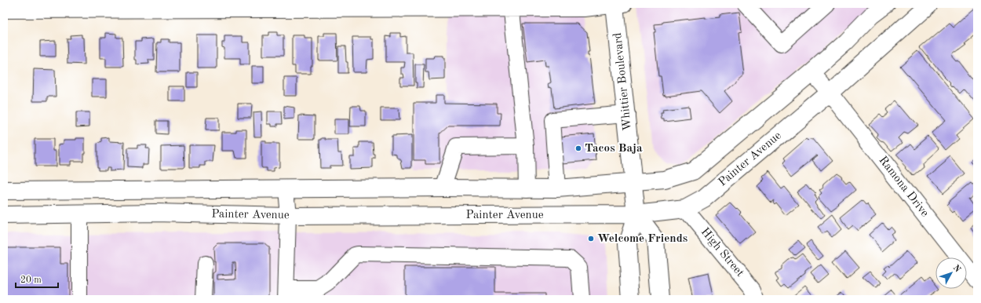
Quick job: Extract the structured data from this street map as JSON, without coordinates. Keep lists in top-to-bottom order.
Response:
{
  "streets": {
    "main road": ["Whittier Boulevard", "Painter Avenue"],
    "street": ["Ramona Drive", "High Street"]
  },
  "crossings": [
    ["Whittier Boulevard", "Painter Avenue"],
    ["Painter Avenue", "Ramona Drive"],
    ["Painter Avenue", "High Street"]
  ],
  "places": ["Tacos Baja", "Welcome Friends"],
  "scale_bar": "20 m",
  "north": "top right"
}
